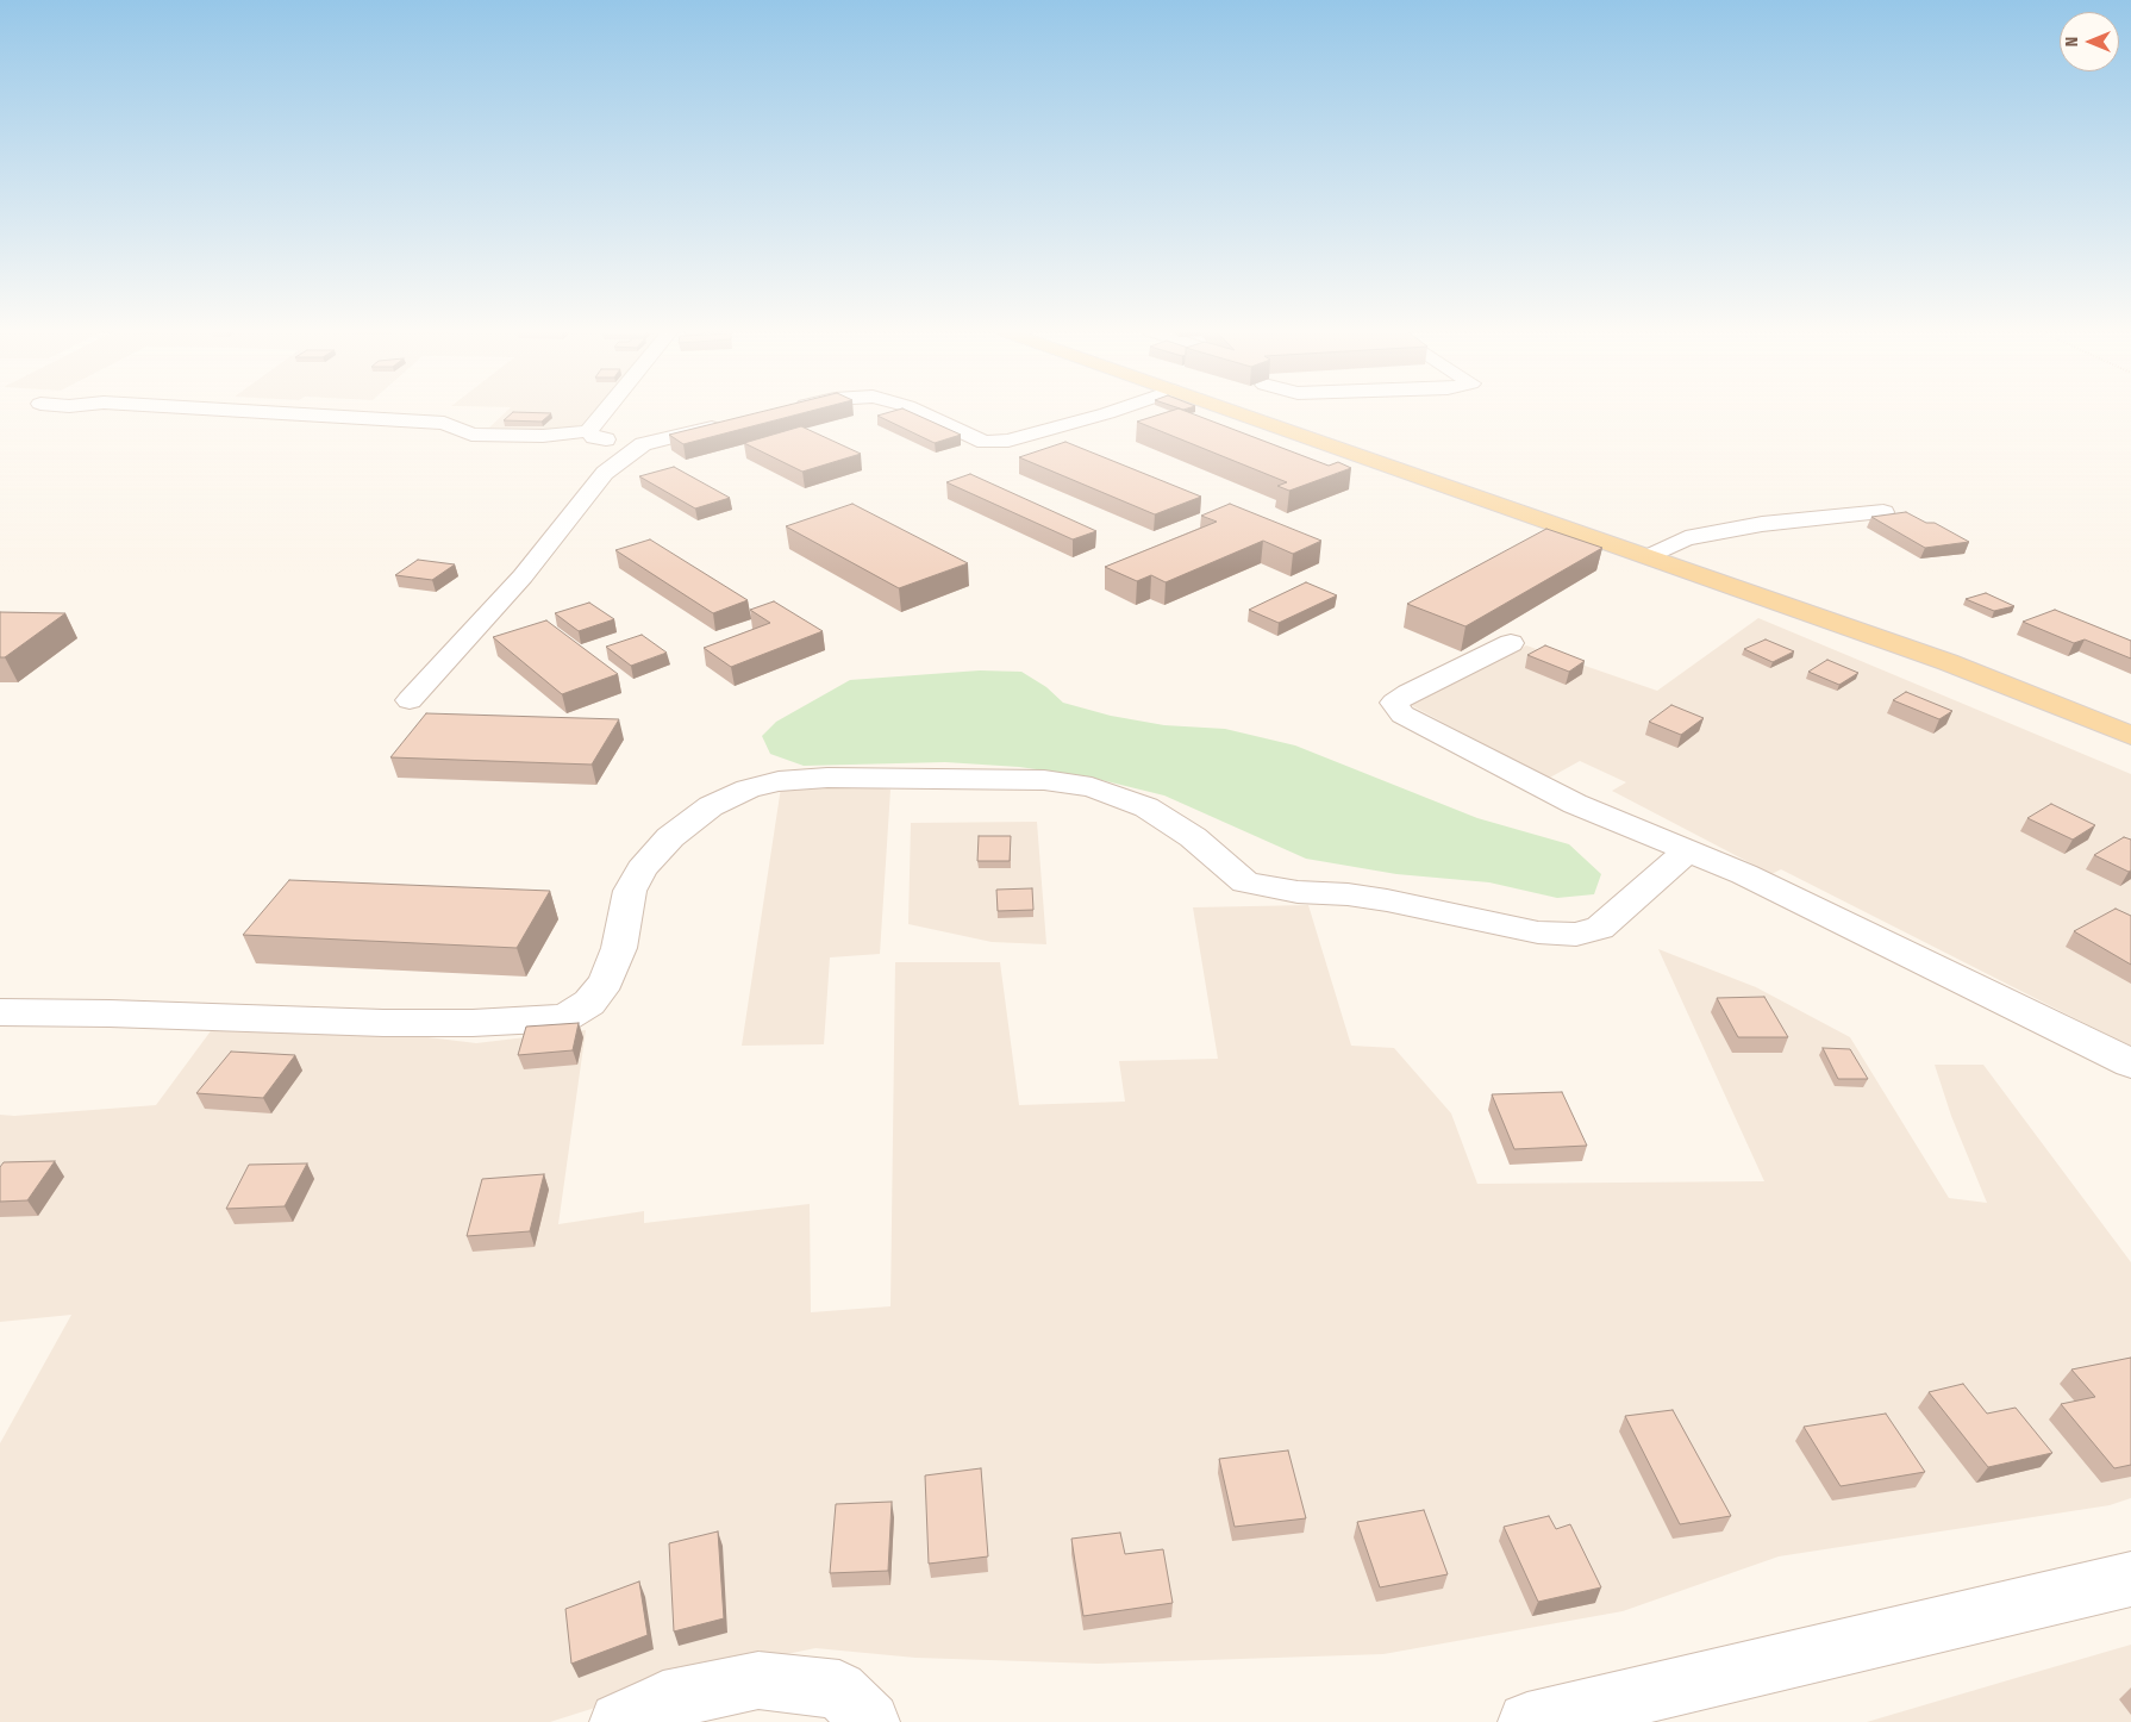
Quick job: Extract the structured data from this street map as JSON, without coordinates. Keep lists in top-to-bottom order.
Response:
{
  "north": "left"
}
